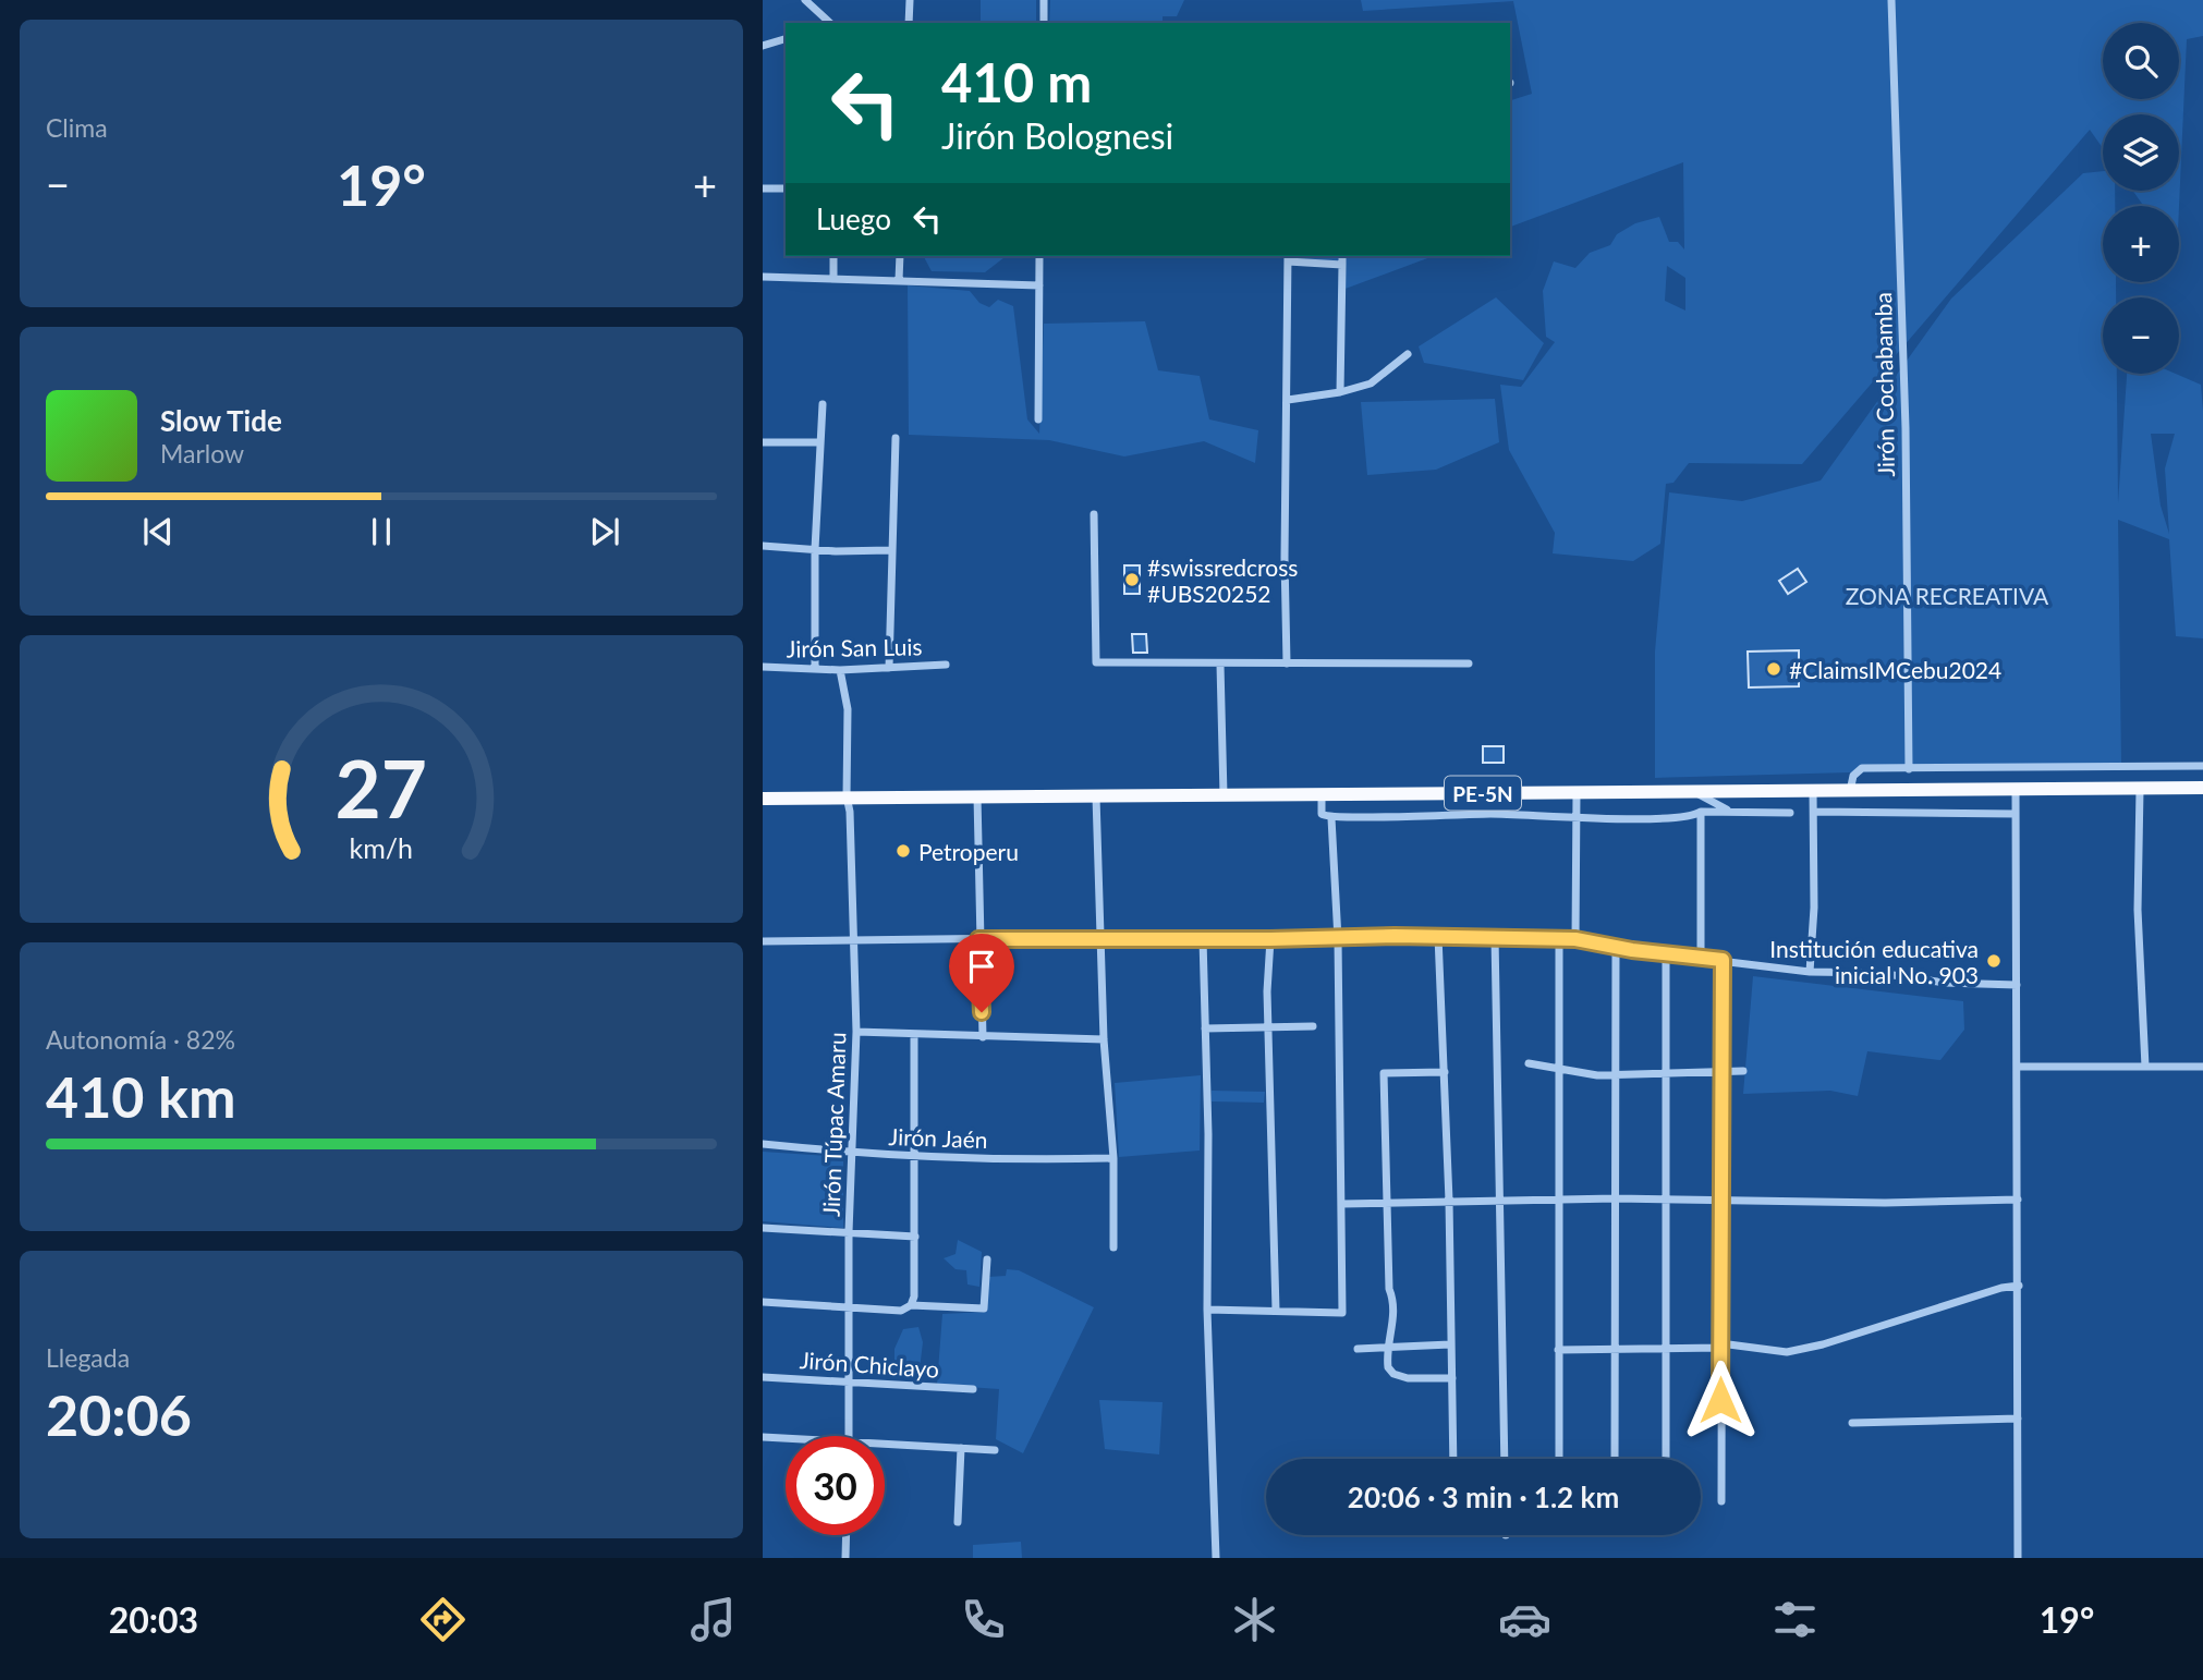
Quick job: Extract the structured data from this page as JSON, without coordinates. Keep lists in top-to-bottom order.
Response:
{
  "streets": {
    "highway": ["PE-5N"],
    "street": [
      "Jirón Cochabamba",
      "Jirón San Luis",
      "Jirón Túpac Amaru",
      "Jirón Jaén",
      "Jirón Chiclayo"
    ]
  },
  "crossings": [
    ["Jirón San Luis", "Jirón Túpac Amaru"],
    ["PE-5N", "Jirón Túpac Amaru"],
    ["Jirón Túpac Amaru", "Jirón Jaén"],
    ["Jirón Túpac Amaru", "Jirón Chiclayo"]
  ],
  "parks": ["ZONA RECREATIVA"],
  "places": [
    "#swissredcross #UBS20252",
    "#ClaimsIMCebu2024",
    "Petroperu",
    "Institución educativa inicial No. 903"
  ],
  "page": {
    "tile": [
      "Clima",
      ["Autonomía · 82%", "410 km"],
      ["Llegada", "20:06"]
    ],
    "map_buttons": ["+", "−"],
    "turn": ["410 m", "Jirón Bolognesi"],
    "heat": ["−", "19°", "+"],
    "then": "Luego",
    "song": ["Slow Tide", "Marlow"],
    "limit": "30",
    "trip": "20:06 · 3 min · 1.2 km",
    "tabs": ["20:03", "19°"],
    "gauge": ["27", "km/h"]
  }
}
